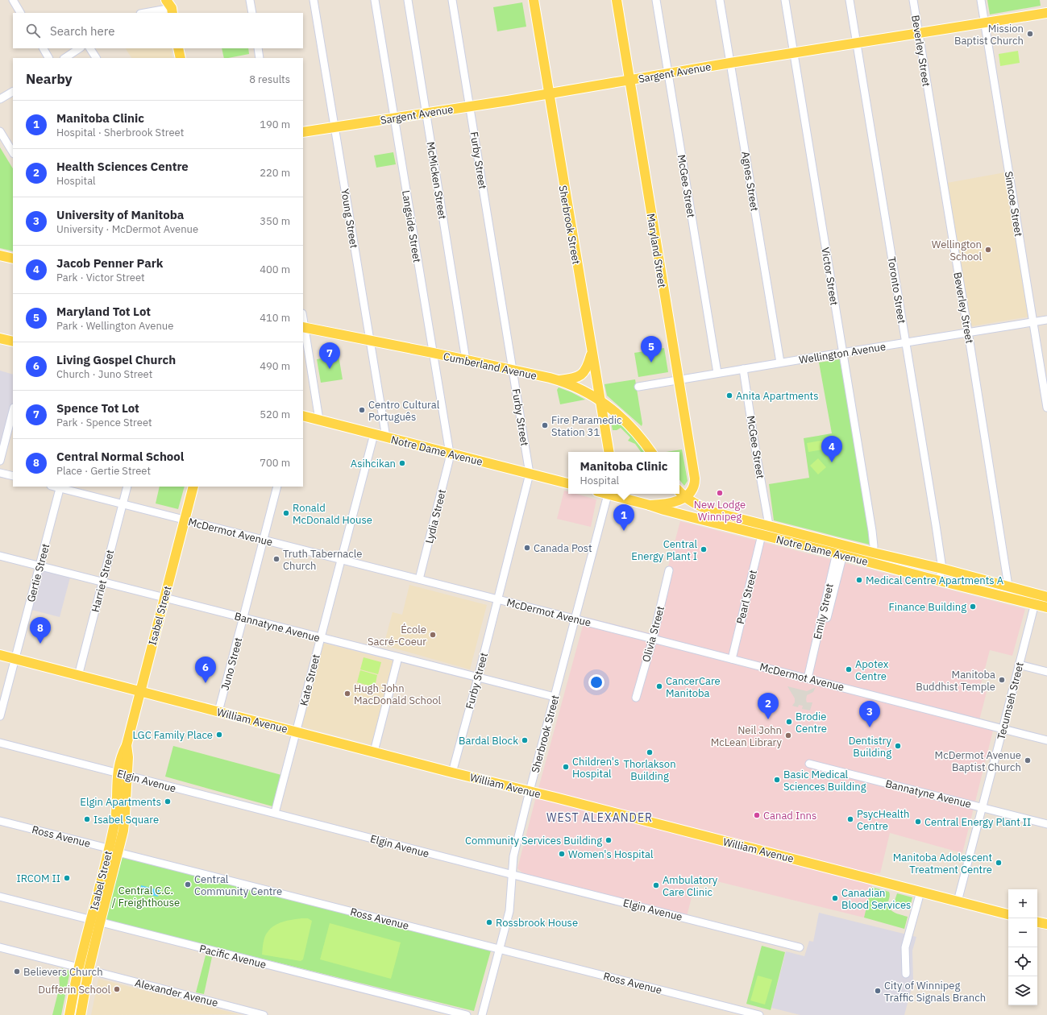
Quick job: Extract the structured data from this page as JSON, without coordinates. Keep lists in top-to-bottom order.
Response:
{
  "streets": {
    "main road": [
      "Sargent Avenue",
      "Sherbrook Street",
      "Maryland Street",
      "Cumberland Avenue",
      "Notre Dame Avenue",
      "Isabel Street",
      "William Avenue"
    ],
    "street": [
      "Beverley Street",
      "Furby Street",
      "McMicken Street",
      "Agnes Street",
      "McGee Street",
      "Simcoe Street",
      "Young Street",
      "Langside Street",
      "Victor Street",
      "Toronto Street",
      "Wellington Avenue",
      "Lydia Street",
      "McDermot Avenue",
      "Gertie Street",
      "Harriet Street",
      "Pearl Street",
      "Emily Street",
      "Bannatyne Avenue",
      "Olivia Street",
      "Juno Street",
      "Kate Street",
      "Tecumseh Street",
      "Elgin Avenue",
      "Ross Avenue",
      "Pacific Avenue",
      "Alexander Avenue"
    ]
  },
  "crossings": [
    ["Beverley Street", "Sargent Avenue"],
    ["Beverley Street", "Wellington Avenue"],
    ["Beverley Street", "Notre Dame Avenue"],
    ["Sargent Avenue", "Furby Street"],
    ["Sargent Avenue", "McMicken Street"],
    ["Sargent Avenue", "Agnes Street"],
    ["Sargent Avenue", "McGee Street"],
    ["Sargent Avenue", "Simcoe Street"],
    ["Sargent Avenue", "Young Street"],
    ["Sargent Avenue", "Sherbrook Street"],
    ["Sargent Avenue", "Langside Street"],
    ["Sargent Avenue", "Maryland Street"],
    ["Sargent Avenue", "Victor Street"],
    ["Sargent Avenue", "Toronto Street"],
    ["Furby Street", "Cumberland Avenue"],
    ["Furby Street", "Notre Dame Avenue"],
    ["Furby Street", "McDermot Avenue"],
    ["Furby Street", "Bannatyne Avenue"],
    ["Furby Street", "William Avenue"],
    ["McMicken Street", "Cumberland Avenue"],
    ["Agnes Street", "Wellington Avenue"],
    ["McGee Street", "Wellington Avenue"],
    ["McGee Street", "Notre Dame Avenue"],
    ["Simcoe Street", "Wellington Avenue"],
    ["Young Street", "Cumberland Avenue"],
    ["Young Street", "Notre Dame Avenue"],
    ["Sherbrook Street", "Cumberland Avenue"],
    ["Sherbrook Street", "McDermot Avenue"],
    ["Sherbrook Street", "Bannatyne Avenue"],
    ["Sherbrook Street", "William Avenue"],
    ["Sherbrook Street", "Elgin Avenue"],
    ["Sherbrook Street", "Ross Avenue"],
    ["Langside Street", "Cumberland Avenue"],
    ["Langside Street", "Notre Dame Avenue"],
    ["Langside Street", "Lydia Street"],
    ["Maryland Street", "Wellington Avenue"],
    ["Maryland Street", "Notre Dame Avenue"],
    ["Victor Street", "Wellington Avenue"],
    ["Victor Street", "Notre Dame Avenue"],
    ["Toronto Street", "Wellington Avenue"],
    ["Toronto Street", "Notre Dame Avenue"],
    ["Notre Dame Avenue", "Lydia Street"],
    ["Notre Dame Avenue", "Pearl Street"],
    ["Notre Dame Avenue", "Emily Street"],
    ["Notre Dame Avenue", "Kate Street"],
    ["Notre Dame Avenue", "Tecumseh Street"],
    ["Lydia Street", "McDermot Avenue"],
    ["McDermot Avenue", "Gertie Street"],
    ["McDermot Avenue", "Harriet Street"],
    ["McDermot Avenue", "Pearl Street"],
    ["McDermot Avenue", "Emily Street"],
    ["McDermot Avenue", "Isabel Street"],
    ["McDermot Avenue", "Olivia Street"],
    ["McDermot Avenue", "Juno Street"],
    ["McDermot Avenue", "Kate Street"],
    ["McDermot Avenue", "Tecumseh Street"],
    ["Gertie Street", "Bannatyne Avenue"],
    ["Gertie Street", "William Avenue"],
    ["Harriet Street", "Bannatyne Avenue"],
    ["Harriet Street", "William Avenue"],
    ["Isabel Street", "Bannatyne Avenue"],
    ["Isabel Street", "William Avenue"],
    ["Isabel Street", "Elgin Avenue"],
    ["Isabel Street", "Ross Avenue"],
    ["Isabel Street", "Pacific Avenue"],
    ["Isabel Street", "Alexander Avenue"],
    ["Bannatyne Avenue", "Juno Street"],
    ["Bannatyne Avenue", "Kate Street"],
    ["Bannatyne Avenue", "Tecumseh Street"],
    ["Juno Street", "William Avenue"],
    ["Kate Street", "William Avenue"],
    ["Kate Street", "Elgin Avenue"],
    ["Tecumseh Street", "William Avenue"]
  ],
  "districts": ["WEST ALEXANDER"],
  "parks": ["Central C.C. / Freighthouse"],
  "places": [
    "Mission Baptist Church",
    "Wellington School",
    "Anita Apartments",
    "Centro Cultural Português",
    "Fire Paramedic Station 31",
    "Asihcikan",
    "New Lodge Winnipeg",
    "Ronald McDonald House",
    "Canada Post",
    "Central Energy Plant I",
    "Truth Tabernacle Church",
    "Medical Centre Apartments A",
    "Finance Building",
    "École Sacré-Coeur",
    "Apotex Centre",
    "Manitoba Buddhist Temple",
    "CancerCare Manitoba",
    "Hugh John MacDonald School",
    "Brodie Centre",
    "LGC Family Place",
    "Neil John McLean Library",
    "Bardal Block",
    "Dentistry Building",
    "Thorlakson Building",
    "McDermot Avenue Baptist Church",
    "Children's Hospital",
    "Basic Medical Sciences Building",
    "Elgin Apartments",
    "Canad Inns",
    "Isabel Square",
    "PsycHealth Centre",
    "Central Energy Plant II",
    "Community Services Building",
    "Women's Hospital",
    "Manitoba Adolescent Treatment Centre",
    "IRCOM II",
    "Central Community Centre",
    "Ambulatory Care Clinic",
    "Canadian Blood Services",
    "Rossbrook House",
    "Believers Church",
    "Dufferin School",
    "City of Winnipeg Traffic Signals Branch"
  ],
  "page": {
    "search": "Search here",
    "heading": ["Nearby", "8 results"],
    "list": [
      {
        "mark": "1",
        "name": "Manitoba Clinic",
        "note": "Hospital · Sherbrook Street",
        "value": "190 m"
      },
      {
        "mark": "2",
        "name": "Health Sciences Centre",
        "note": "Hospital",
        "value": "220 m"
      },
      {
        "mark": "3",
        "name": "University of Manitoba",
        "note": "University · McDermot Avenue",
        "value": "350 m"
      },
      {
        "mark": "4",
        "name": "Jacob Penner Park",
        "note": "Park · Victor Street",
        "value": "400 m"
      },
      {
        "mark": "5",
        "name": "Maryland Tot Lot",
        "note": "Park · Wellington Avenue",
        "value": "410 m"
      },
      {
        "mark": "6",
        "name": "Living Gospel Church",
        "note": "Church · Juno Street",
        "value": "490 m"
      },
      {
        "mark": "7",
        "name": "Spence Tot Lot",
        "note": "Park · Spence Street",
        "value": "520 m"
      },
      {
        "mark": "8",
        "name": "Central Normal School",
        "note": "Place · Gertie Street",
        "value": "700 m"
      }
    ],
    "pins": [
      "5",
      "7",
      "4",
      "1",
      "8",
      "6",
      "2",
      "3"
    ],
    "popup": ["Manitoba Clinic", "Hospital"],
    "map_buttons": ["+", "−"]
  }
}
